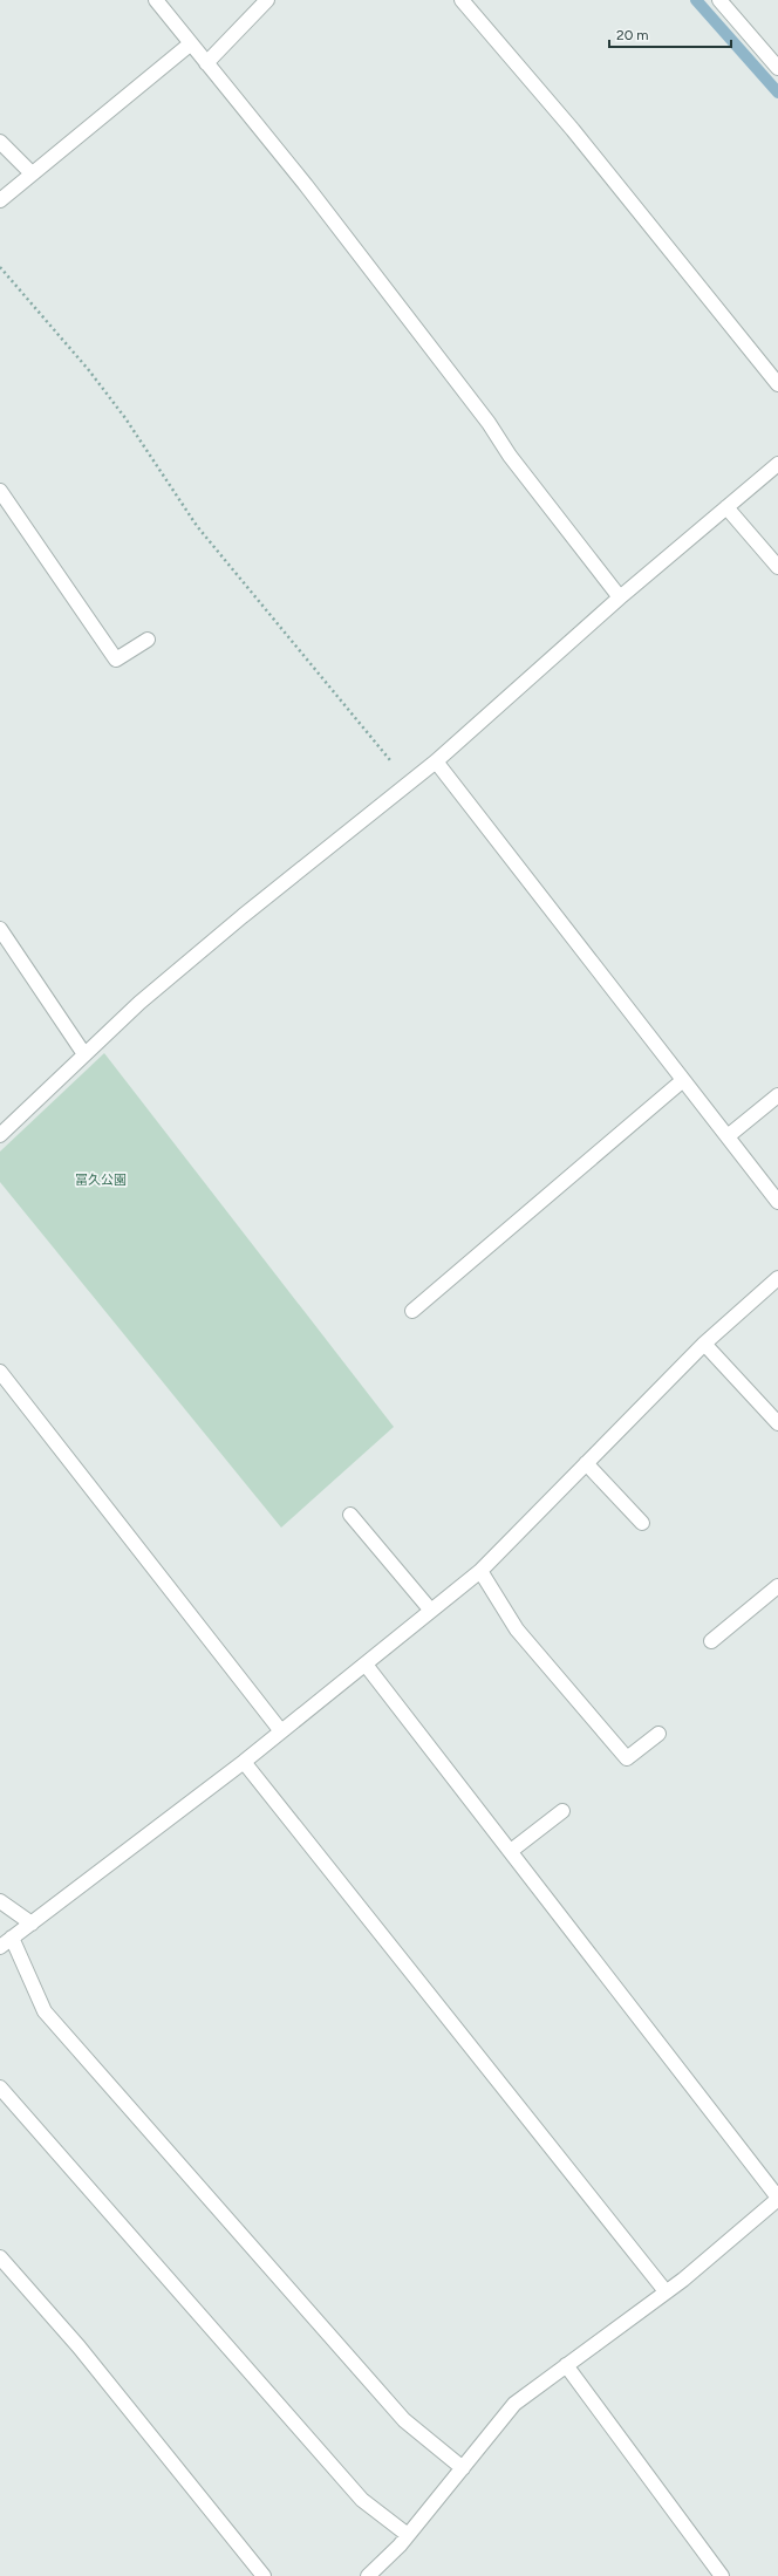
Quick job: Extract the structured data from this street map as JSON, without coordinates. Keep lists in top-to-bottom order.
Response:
{
  "parks": ["冨久公園"],
  "scale_bar": "20 m"
}
